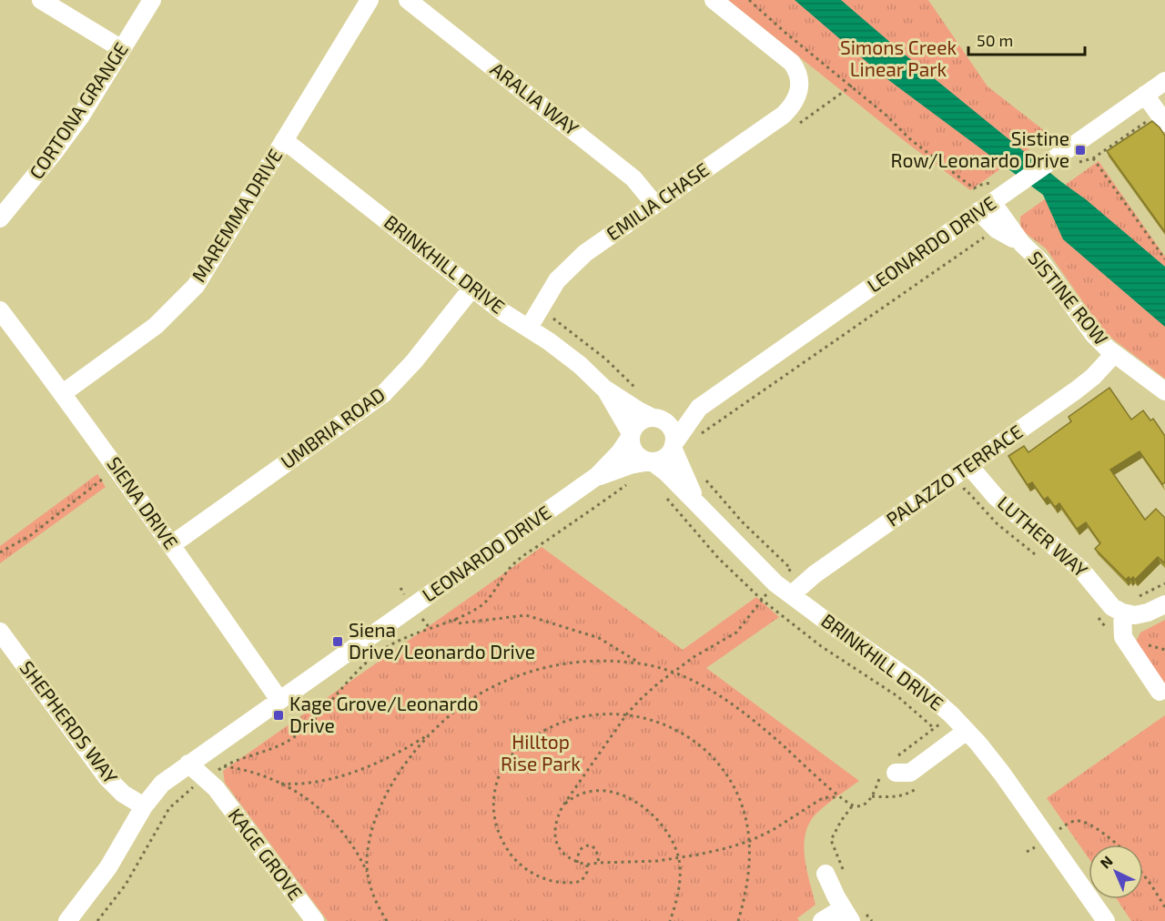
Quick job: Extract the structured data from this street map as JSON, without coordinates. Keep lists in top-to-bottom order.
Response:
{
  "streets": {
    "street": [
      "ARALIA WAY",
      "CORTONA GRANGE",
      "EMILIA CHASE",
      "MAREMMA DRIVE",
      "LEONARDO DRIVE",
      "BRINKHILL DRIVE",
      "SISTINE ROW",
      "UMBRIA ROAD",
      "PALAZZO TERRACE",
      "SIENA DRIVE",
      "LUTHER WAY",
      "SHEPHERDS WAY",
      "KAGE GROVE"
    ]
  },
  "crossings": [
    ["ARALIA WAY", "EMILIA CHASE"],
    ["EMILIA CHASE", "BRINKHILL DRIVE"],
    ["MAREMMA DRIVE", "BRINKHILL DRIVE"],
    ["MAREMMA DRIVE", "SIENA DRIVE"],
    ["LEONARDO DRIVE", "BRINKHILL DRIVE"],
    ["LEONARDO DRIVE", "SISTINE ROW"],
    ["LEONARDO DRIVE", "SIENA DRIVE"],
    ["LEONARDO DRIVE", "SHEPHERDS WAY"],
    ["LEONARDO DRIVE", "KAGE GROVE"],
    ["BRINKHILL DRIVE", "UMBRIA ROAD"],
    ["BRINKHILL DRIVE", "PALAZZO TERRACE"],
    ["SISTINE ROW", "PALAZZO TERRACE"],
    ["UMBRIA ROAD", "SIENA DRIVE"],
    ["PALAZZO TERRACE", "LUTHER WAY"]
  ],
  "parks": ["Simons Creek Linear Park", "Hilltop Rise Park"],
  "places": {
    "transit": ["Sistine Row/Leonardo Drive", "Siena Drive/Leonardo Drive", "Kage Grove/Leonardo Drive"]
  },
  "scale_bar": "50 m",
  "north": "top left"
}
